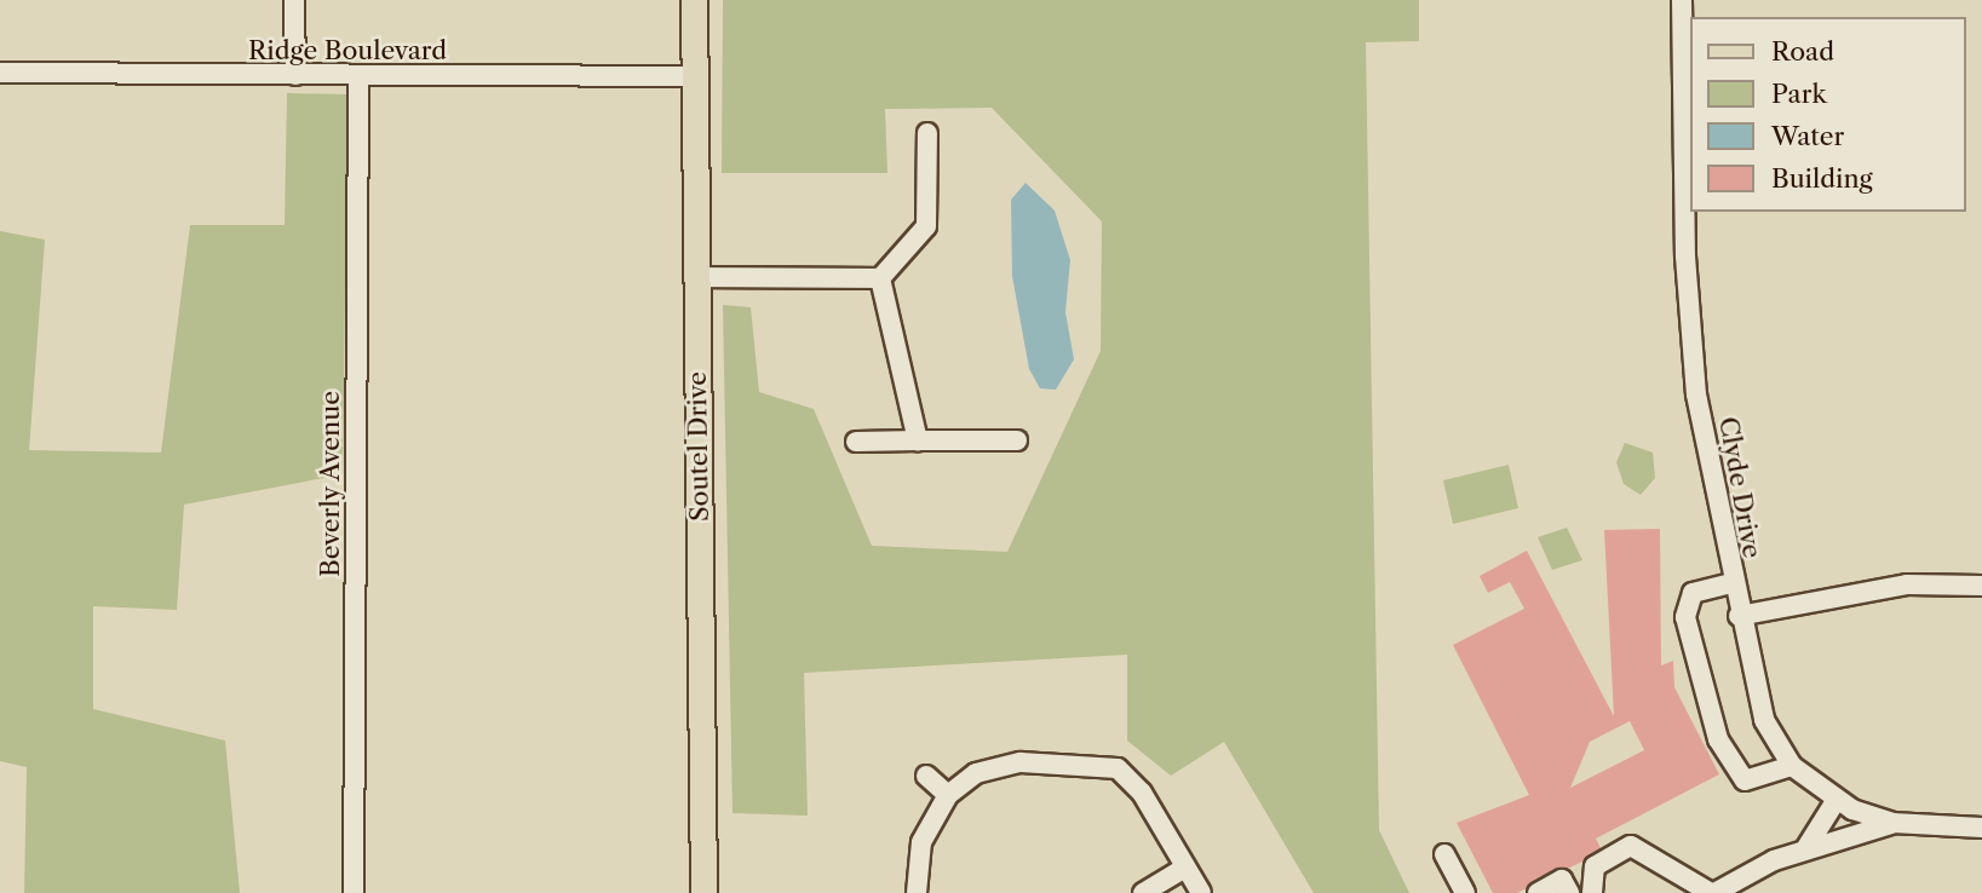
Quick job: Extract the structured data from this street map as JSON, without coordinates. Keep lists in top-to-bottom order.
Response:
{
  "streets": {
    "main road": ["Soutel Drive"],
    "street": ["Ridge Boulevard", "Beverly Avenue", "Clyde Drive"]
  },
  "crossings": [
    ["Ridge Boulevard", "Soutel Drive"],
    ["Ridge Boulevard", "Beverly Avenue"]
  ],
  "legend": [
    "Road",
    "Park",
    "Water",
    "Building"
  ]
}
